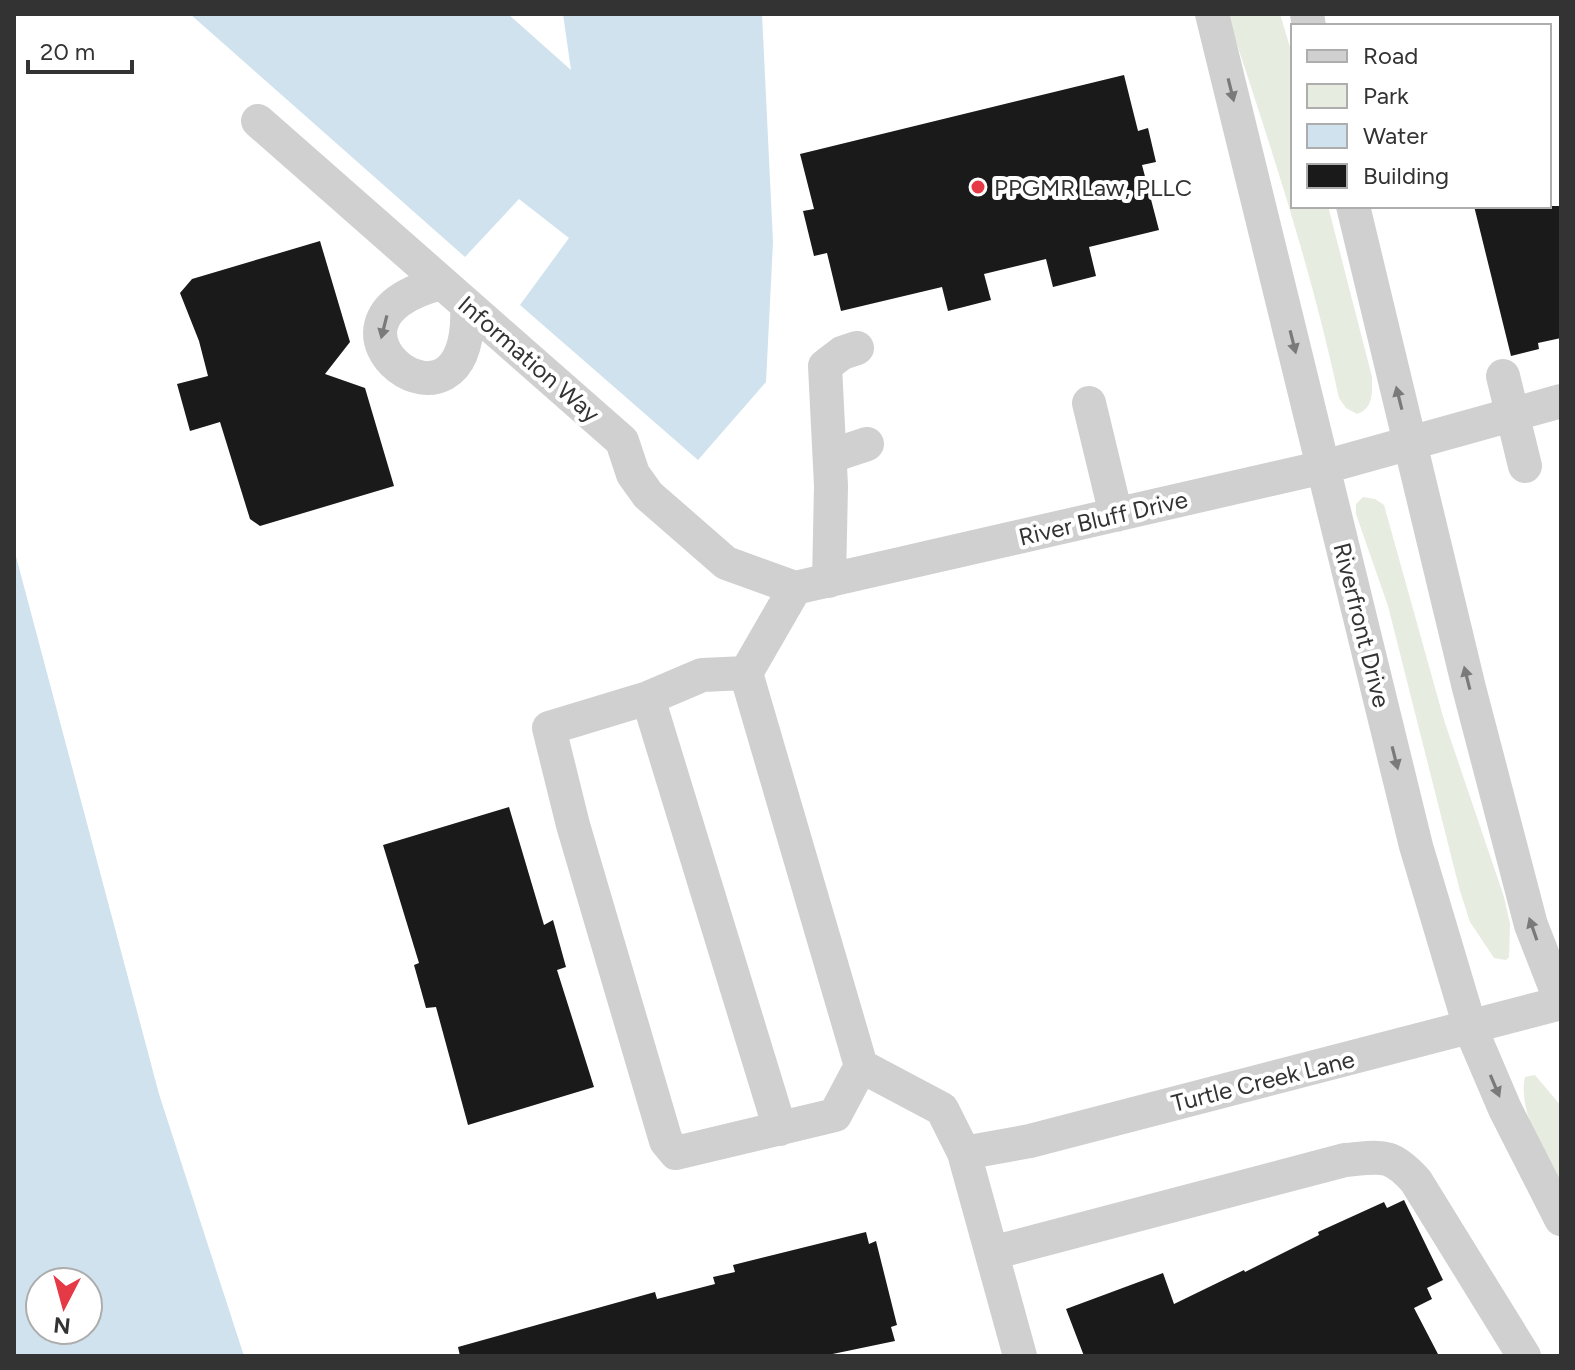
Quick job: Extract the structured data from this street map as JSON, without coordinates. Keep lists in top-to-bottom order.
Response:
{
  "streets": {
    "street": [
      "Information Way",
      "River Bluff Drive",
      "Riverfront Drive",
      "Turtle Creek Lane"
    ]
  },
  "crossings": [
    ["Information Way", "River Bluff Drive"],
    ["River Bluff Drive", "Riverfront Drive"],
    ["Riverfront Drive", "Turtle Creek Lane"]
  ],
  "places": ["PPGMR Law, PLLC"],
  "legend": [
    "Road",
    "Park",
    "Water",
    "Building"
  ],
  "scale_bar": "20 m",
  "north": "bottom"
}
